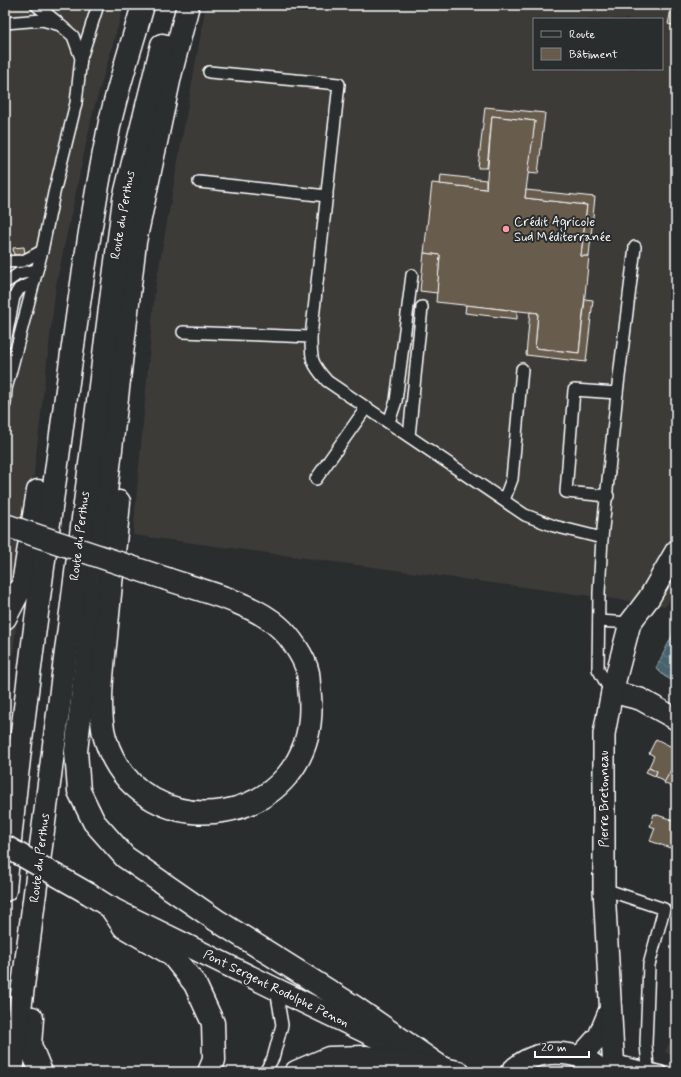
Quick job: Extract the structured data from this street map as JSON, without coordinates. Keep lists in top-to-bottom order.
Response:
{
  "streets": {
    "main road": ["Route du Perthus"],
    "street": ["Pierre Bretonneau", "Pont Sergent Rodolphe Penon"]
  },
  "places": ["Crédit Agricole Sud Méditerranée"],
  "legend": ["Route", "Bâtiment"],
  "scale_bar": "20 m"
}
